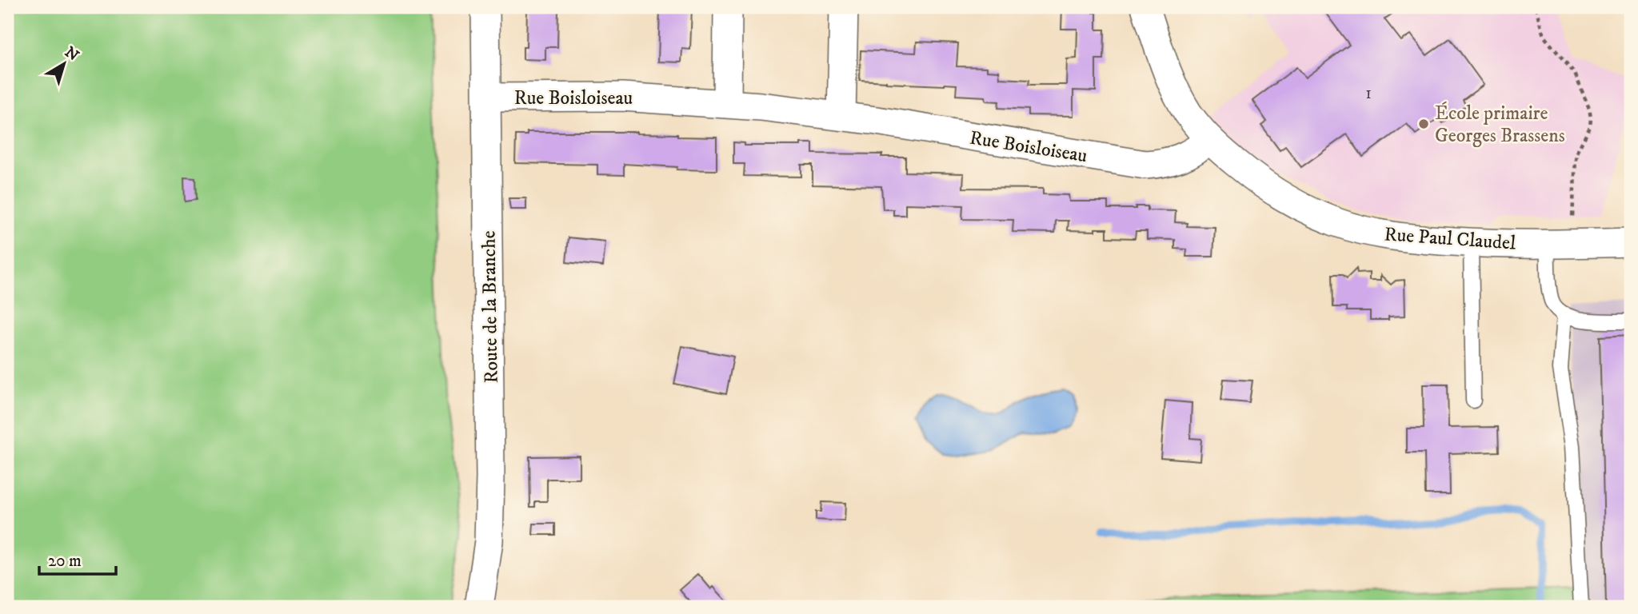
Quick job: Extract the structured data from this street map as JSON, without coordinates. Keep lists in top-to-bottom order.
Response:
{
  "streets": {
    "street": ["Rue Boisloiseau", "Rue Paul Claudel", "Route de la Branche"]
  },
  "crossings": [
    ["Rue Boisloiseau", "Rue Paul Claudel"],
    ["Rue Boisloiseau", "Route de la Branche"]
  ],
  "places": ["École primaire Georges Brassens"],
  "house_numbers": ["1"],
  "scale_bar": "20 m",
  "north": "top right"
}
